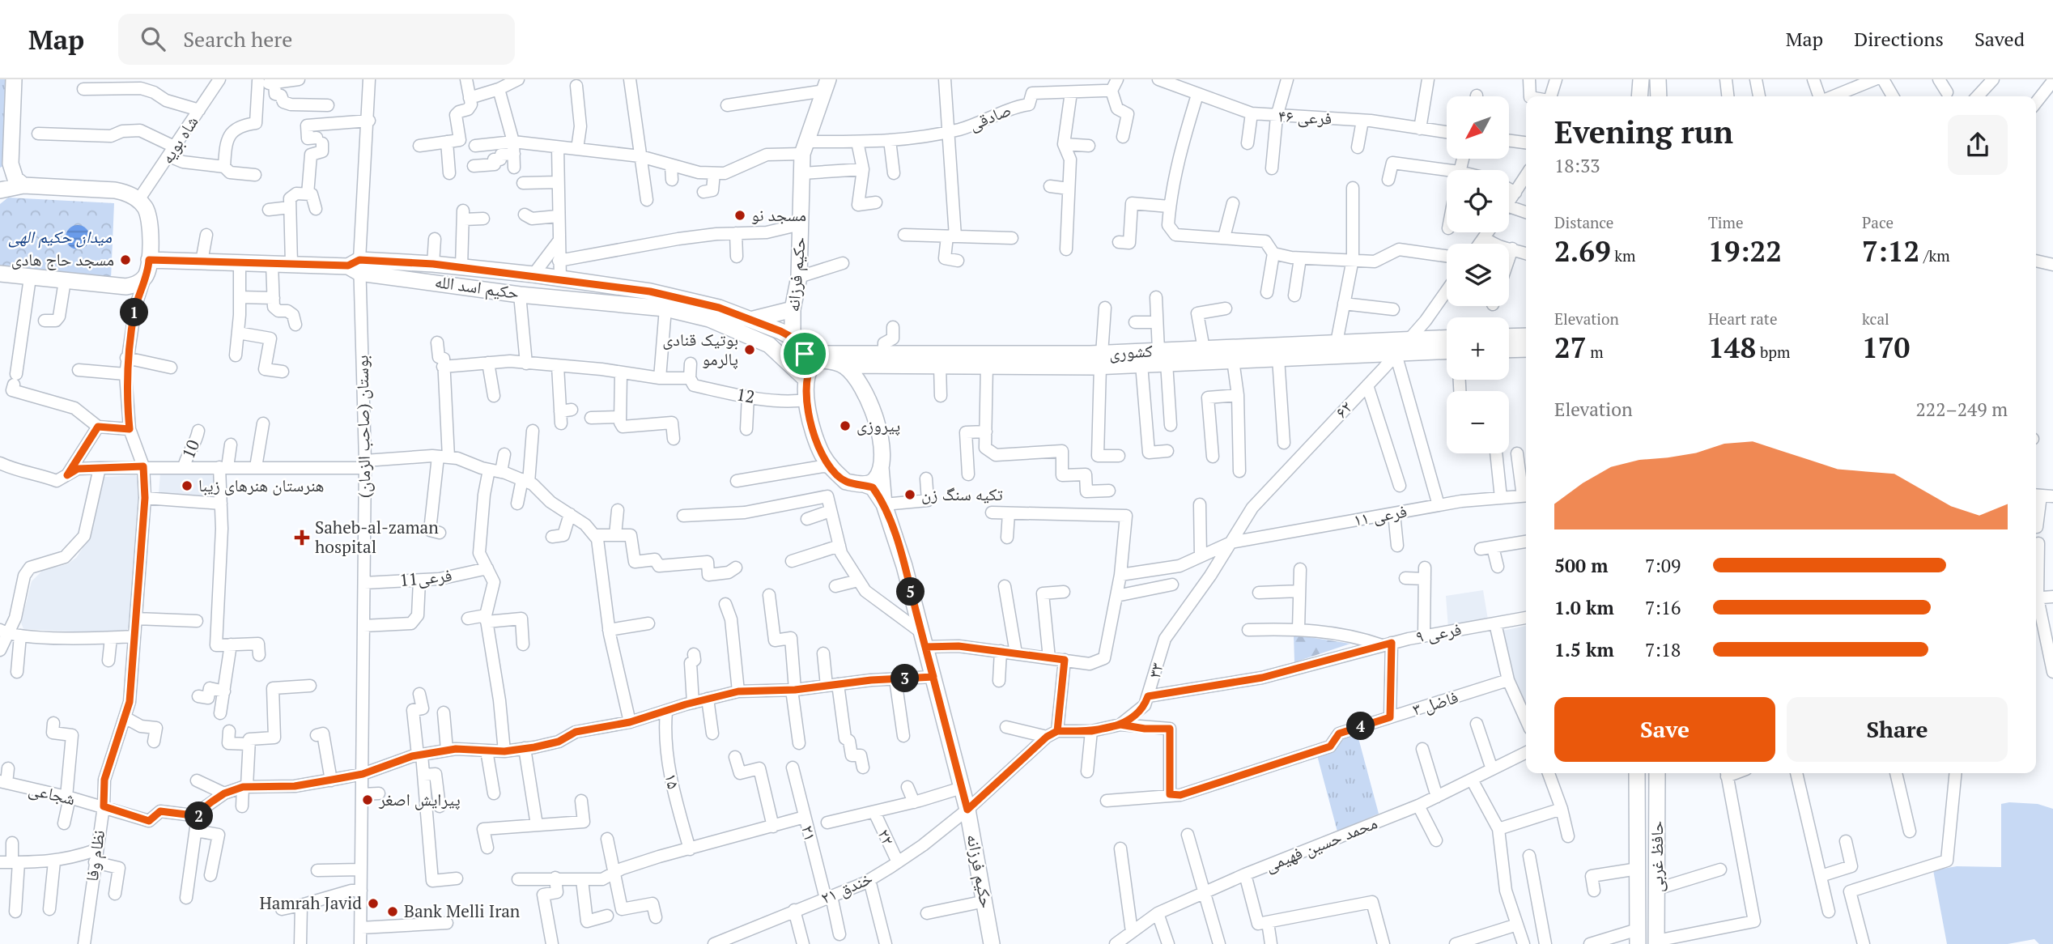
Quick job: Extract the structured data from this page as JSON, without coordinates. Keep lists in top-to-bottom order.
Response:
{
  "streets": {
    "main road": [
      "حکیم فرزانه",
      "حکیم اسد الله",
      "کشوری",
      "حافظ غربی"
    ],
    "street": [
      "صادقی",
      "فرعی ۴۶",
      "شاه بویه",
      "12",
      "۶۲",
      "بوستان (صاحب الزمان)",
      "10",
      "فرعی ۱۱",
      "فرعی11",
      "فرعی ۹",
      "۳۳",
      "فاضل ۳",
      "۱۵",
      "شجاعی",
      "۲۱",
      "۲۲",
      "محمد حسین فهیمی",
      "نظام وفا",
      "۲۱ خندق"
    ]
  },
  "crossings": [
    ["صادقی", "حکیم فرزانه"],
    ["حکیم فرزانه", "حکیم اسد الله"],
    ["حکیم فرزانه", "کشوری"],
    ["حکیم فرزانه", "۲۱ خندق"],
    ["حکیم اسد الله", "بوستان (صاحب الزمان)"],
    ["کشوری", "۶۲"],
    ["۶۲", "فرعی ۱۱"],
    ["۶۲", "۳۳"],
    ["بوستان (صاحب الزمان)", "فرعی11"],
    ["فرعی ۱۱", "۳۳"],
    ["فرعی ۹", "۳۳"],
    ["شجاعی", "نظام وفا"],
    ["۲۱", "۲۱ خندق"],
    ["۲۲", "۲۱ خندق"]
  ],
  "parks": ["میدان حکیم الهی"],
  "places": {
    "other": [
      "مسجد نو",
      "مسجد حاج هادی",
      "بوتیک قنادی پالرمو",
      "پیروزی",
      "هنرستان هنرهای زیبا",
      "تکیه سنگ زن",
      "پیرایش اصغر",
      "Hamrah Javid",
      "Bank Melli Iran"
    ],
    "health": ["Saheb-al-zaman hospital"]
  },
  "north": "bottom left",
  "page": {
    "header": "Map",
    "search": "Search here",
    "nav": ["Map", "Directions", "Saved"],
    "map_buttons": ["+", "−"],
    "heading": ["Evening run", "18:33"],
    "stats": [
      ["Distance", "2.69 km"],
      ["Time", "19:22"],
      ["Pace", "7:12 /km"],
      ["Elevation", "27 m"],
      ["Heart rate", "148 bpm"],
      ["kcal", "170"]
    ],
    "pins": [
      "1",
      "5",
      "3",
      "4",
      "2"
    ],
    "chart": ["Elevation", "222–249 m"],
    "list": [
      {
        "name": "500 m",
        "note": "7:09"
      },
      {
        "name": "1.0 km",
        "note": "7:16"
      },
      {
        "name": "1.5 km",
        "note": "7:18"
      }
    ],
    "buttons": ["Save", "Share"]
  }
}
